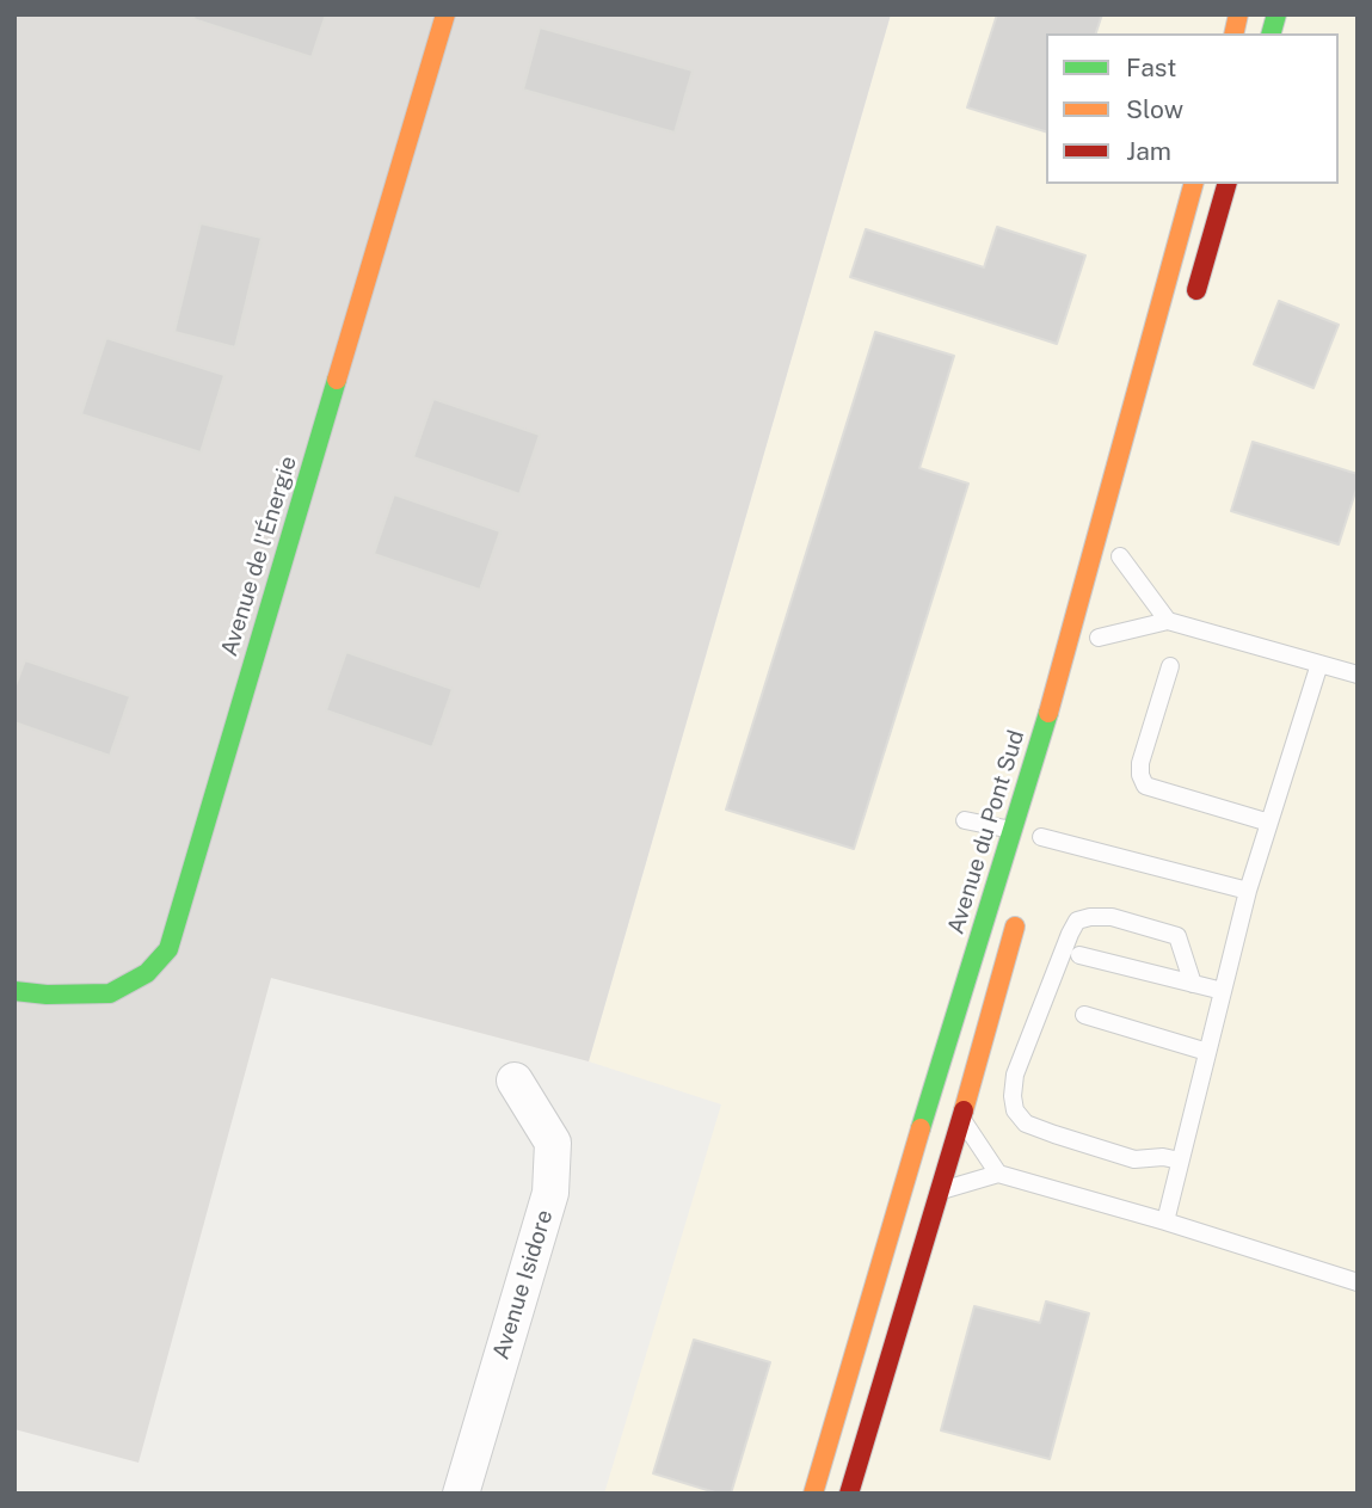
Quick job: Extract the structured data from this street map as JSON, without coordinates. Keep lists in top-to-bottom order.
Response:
{
  "streets": {
    "main road": ["Avenue de l'Énergie", "Avenue du Pont Sud"],
    "street": ["Avenue Isidore"]
  },
  "legend": ["Fast", "Slow", "Jam"]
}
